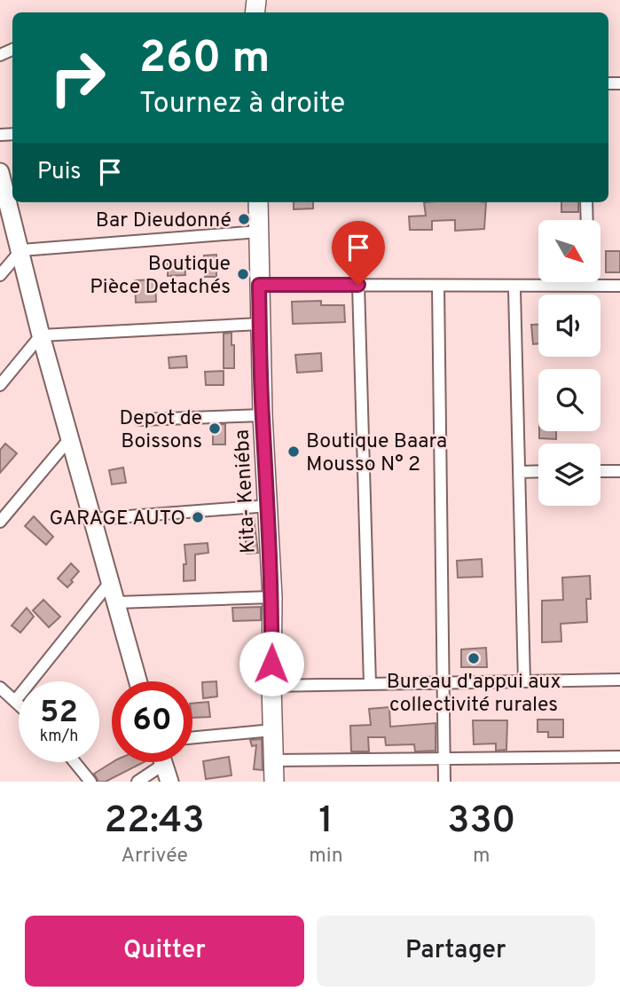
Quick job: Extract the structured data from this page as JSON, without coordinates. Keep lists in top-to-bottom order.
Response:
{
  "streets": {
    "main road": ["Kita- Keniéba"]
  },
  "places": [
    "Bar Dieudonné",
    "Boutique Pièce Detachés",
    "Depot de Boissons",
    "Boutique Baara Mousso N° 2",
    "GARAGE AUTO",
    "Bureau d'appui aux collectivité rurales"
  ],
  "north": "bottom right",
  "page": {
    "turn": ["260 m", "Tournez à droite"],
    "then": "Puis",
    "speed": "52 km/h",
    "limit": "60",
    "eta": [
      "22:43",
      "Arrivée",
      "1",
      "min",
      "330",
      "m"
    ],
    "buttons": ["Quitter", "Partager"]
  }
}
